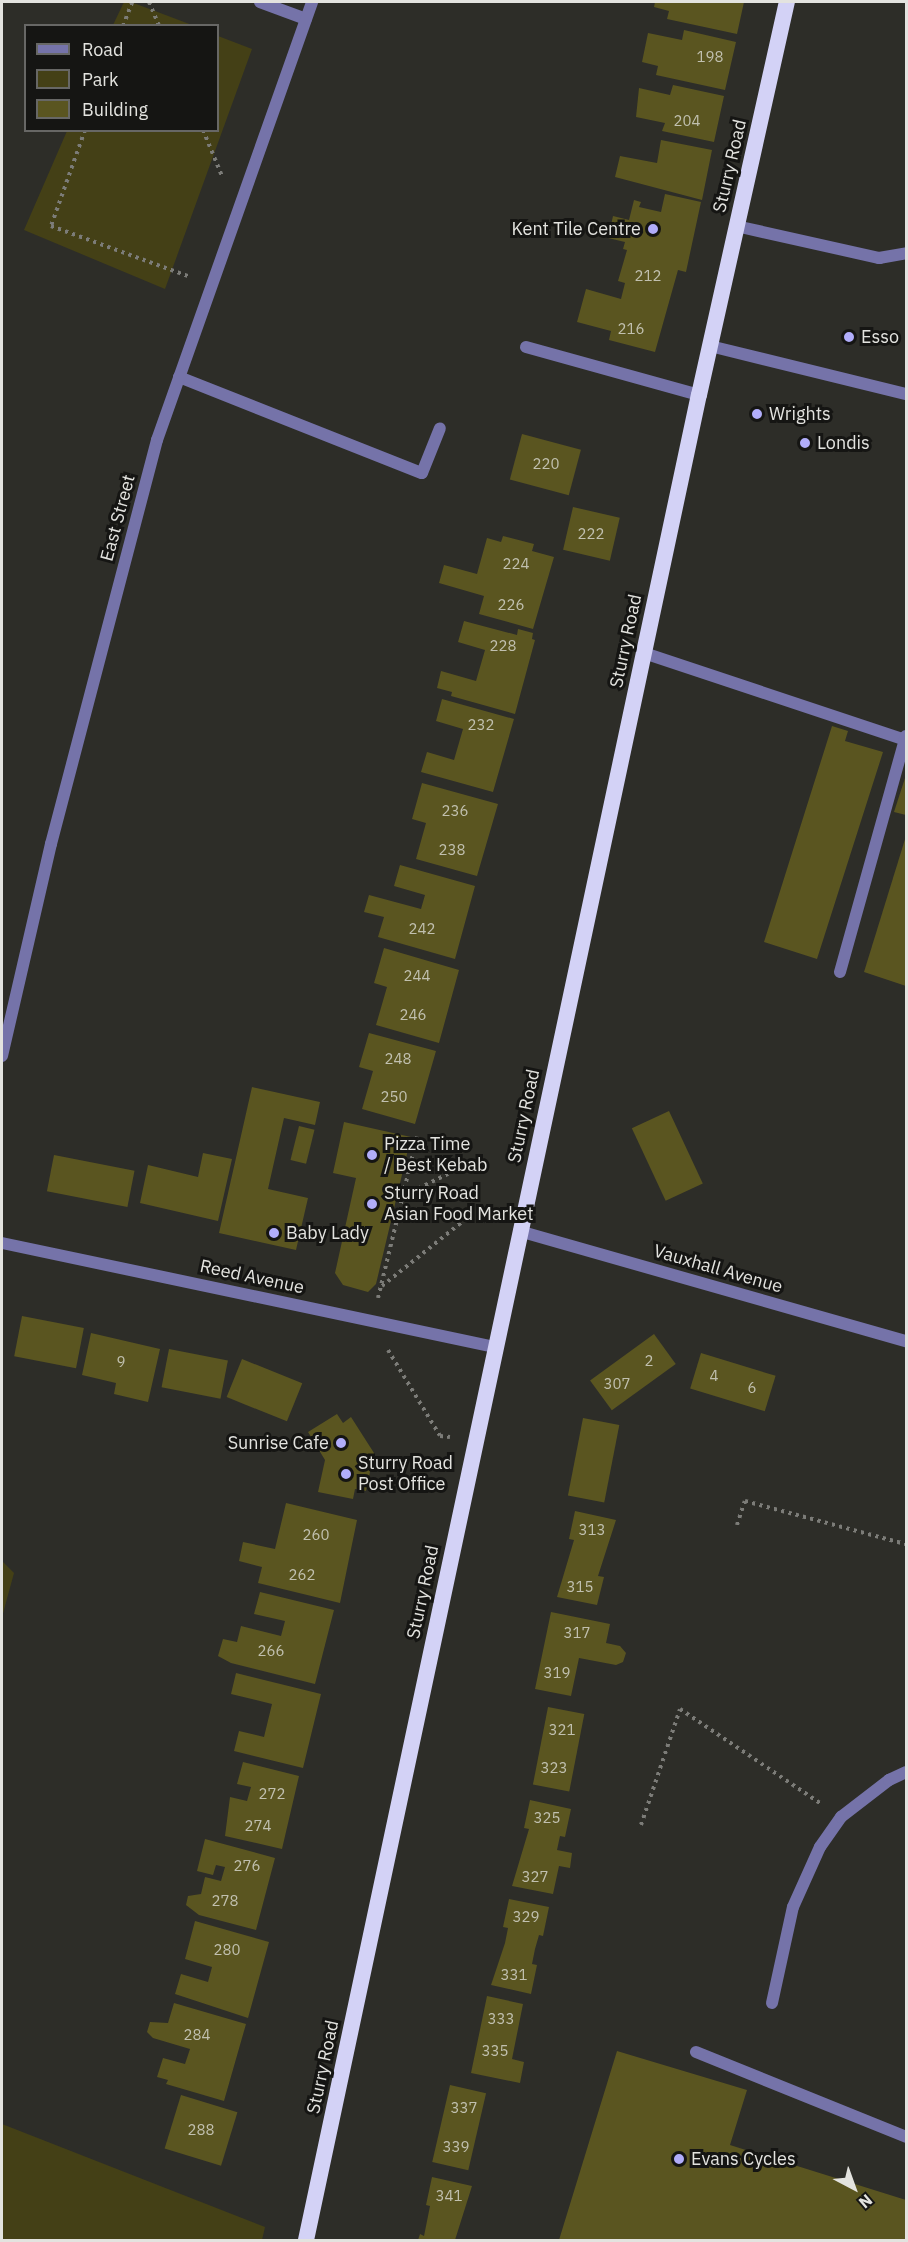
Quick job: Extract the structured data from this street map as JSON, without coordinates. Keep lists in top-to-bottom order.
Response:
{
  "streets": {
    "highway": ["Sturry Road"],
    "street": ["East Street", "Vauxhall Avenue", "Reed Avenue"]
  },
  "crossings": [
    ["Sturry Road", "Vauxhall Avenue"],
    ["Sturry Road", "Reed Avenue"]
  ],
  "places": [
    "Kent Tile Centre",
    "Esso",
    "Wrights",
    "Londis",
    "Pizza Time / Best Kebab",
    "Sturry Road Asian Food Market",
    "Baby Lady",
    "Sunrise Cafe",
    "Sturry Road Post Office",
    "Evans Cycles"
  ],
  "house_numbers": [
    "198",
    "204",
    "212",
    "216",
    "220",
    "222",
    "224",
    "226",
    "228",
    "232",
    "236",
    "238",
    "242",
    "244",
    "246",
    "248",
    "250",
    "2",
    "9",
    "4",
    "307",
    "6",
    "313",
    "260",
    "262",
    "315",
    "317",
    "266",
    "319",
    "321",
    "323",
    "272",
    "325",
    "274",
    "276",
    "327",
    "278",
    "329",
    "280",
    "331",
    "333",
    "284",
    "335",
    "337",
    "288",
    "339",
    "341"
  ],
  "legend": ["Road", "Park", "Building"],
  "north": "bottom right"
}
